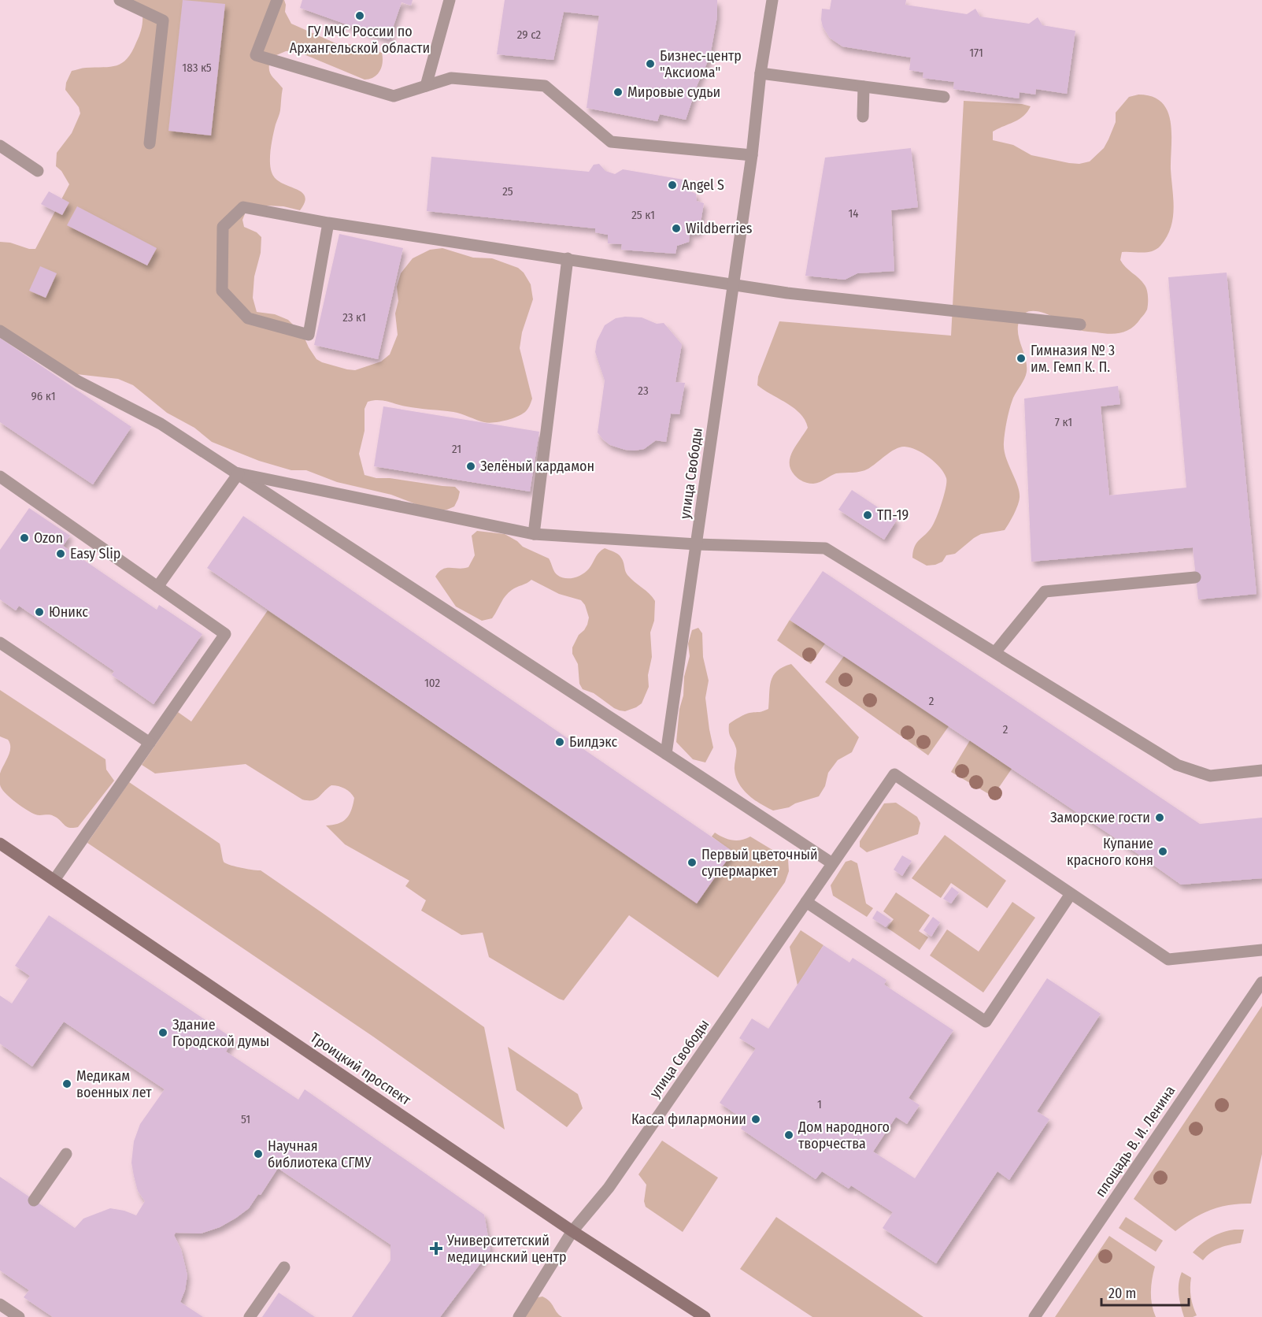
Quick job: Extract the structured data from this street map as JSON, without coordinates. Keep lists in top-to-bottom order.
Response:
{
  "streets": {
    "main road": ["Троицкий проспект"],
    "street": ["улица Свободы", "площадь В. И. Ленина"]
  },
  "crossings": [
    ["улица Свободы", "Троицкий проспект"]
  ],
  "places": {
    "other": [
      "ГУ МЧС России по Архангельской области",
      "Бизнес-центр \"Аксиома\"",
      "Мировые судьи",
      "Angel S",
      "Wildberries",
      "Гимназия № 3 им. Гемп К. П.",
      "Зелёный кардамон",
      "ТП-19",
      "Ozon",
      "Easy Slip",
      "Юникс",
      "Билдэкс",
      "Заморские гости",
      "Купание красного коня",
      "Первый цветочный супермаркет",
      "Здание Городской думы",
      "Медикам военных лет",
      "Касса филармонии",
      "Дом народного творчества",
      "Научная библиотека СГМУ"
    ],
    "health": ["Университетский медицинский центр"]
  },
  "house_numbers": [
    "29 с2",
    "171",
    "183 к5",
    "25",
    "14",
    "25 к1",
    "23 к1",
    "23",
    "96 к1",
    "7 к1",
    "21",
    "102",
    "2",
    "2",
    "1",
    "51"
  ],
  "scale_bar": "20 m"
}
